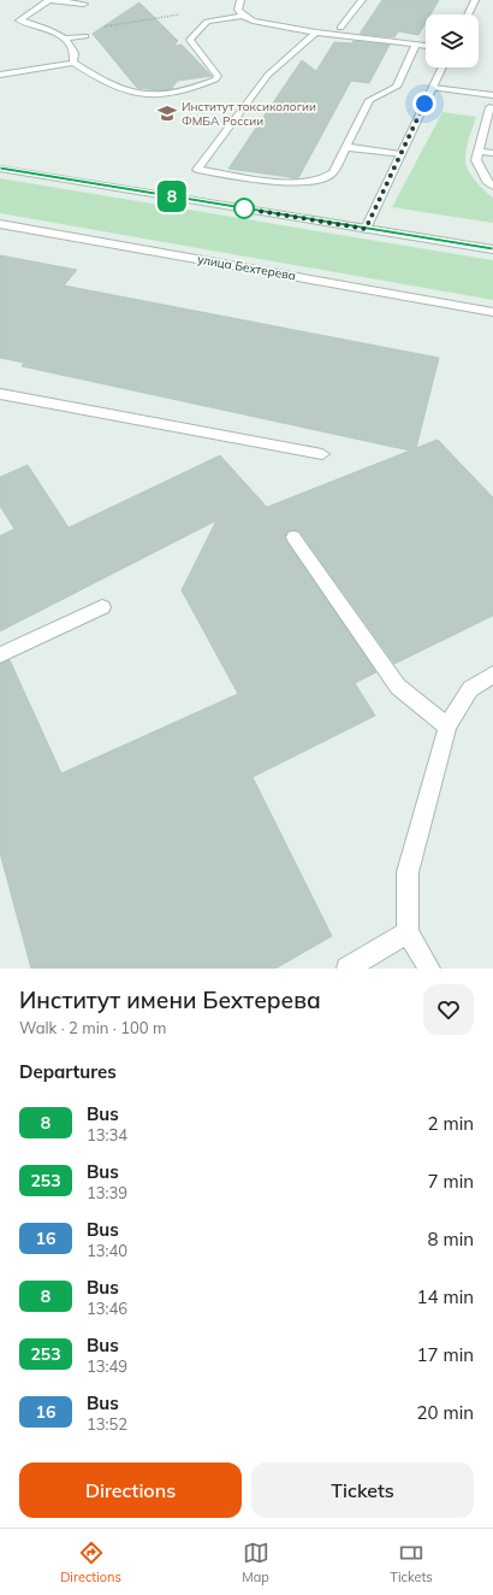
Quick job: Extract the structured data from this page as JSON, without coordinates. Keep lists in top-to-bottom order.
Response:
{
  "streets": {
    "street": ["улица Бехтерева"]
  },
  "places": {
    "school or university": ["Институт токсикологии ФМБА России"]
  },
  "lines": ["bus line 8"],
  "page": {
    "on_map": "8",
    "heading": [
      ["Институт имени Бехтерева", "Walk · 2 min · 100 m"],
      "Departures"
    ],
    "list": [
      {
        "mark": "8",
        "name": "Bus",
        "note": "13:34",
        "value": "2 min"
      },
      {
        "mark": "253",
        "name": "Bus",
        "note": "13:39",
        "value": "7 min"
      },
      {
        "mark": "16",
        "name": "Bus",
        "note": "13:40",
        "value": "8 min"
      },
      {
        "mark": "8",
        "name": "Bus",
        "note": "13:46",
        "value": "14 min"
      },
      {
        "mark": "253",
        "name": "Bus",
        "note": "13:49",
        "value": "17 min"
      },
      {
        "mark": "16",
        "name": "Bus",
        "note": "13:52",
        "value": "20 min"
      }
    ],
    "buttons": ["Directions", "Tickets"],
    "tabs": ["Directions", "Map", "Tickets"]
  }
}
